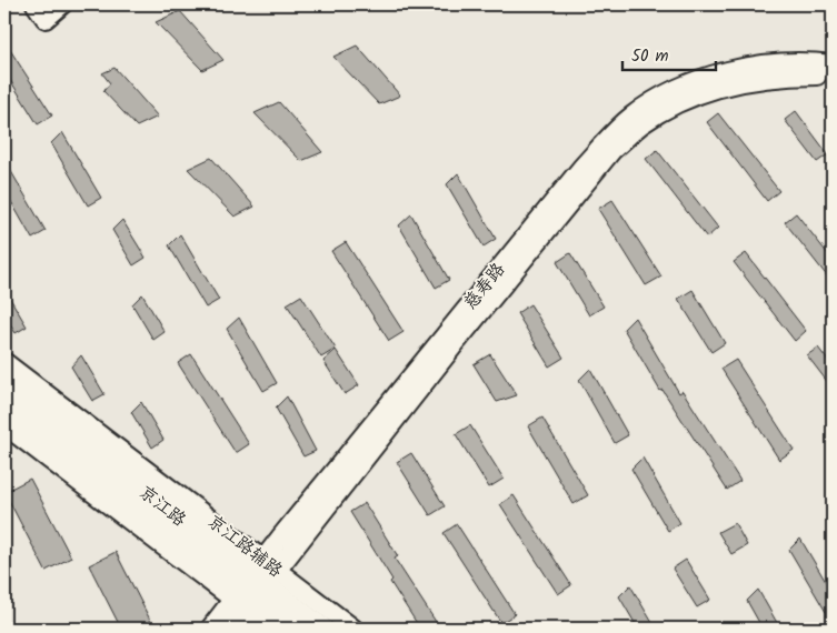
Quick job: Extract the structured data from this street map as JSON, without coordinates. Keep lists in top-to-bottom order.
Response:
{
  "streets": {
    "main road": ["京江路"],
    "street": ["慈寿路", "京江路辅路"]
  },
  "crossings": [
    ["慈寿路", "京江路"],
    ["慈寿路", "京江路辅路"],
    ["京江路", "京江路辅路"]
  ],
  "scale_bar": "50 m"
}
